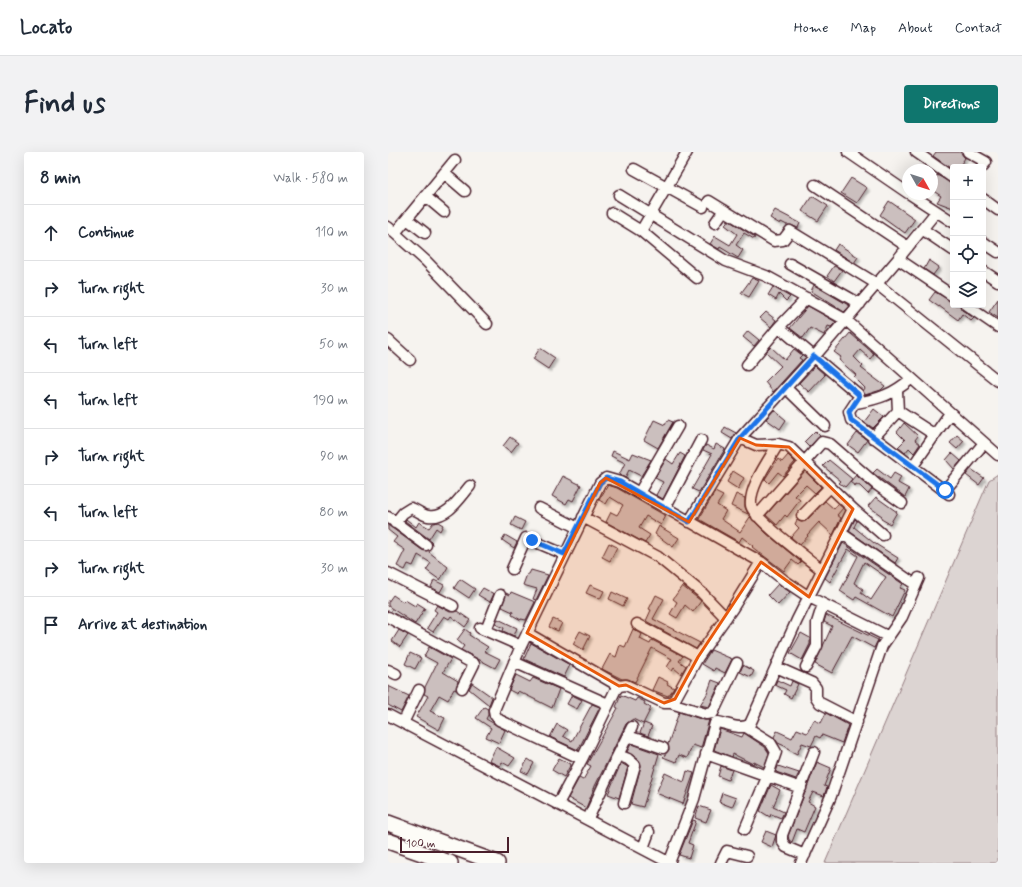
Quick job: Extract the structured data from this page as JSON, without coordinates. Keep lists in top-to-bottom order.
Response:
{
  "scale_bar": "100 m",
  "north": "bottom right",
  "page": {
    "header": "Locato",
    "nav": [
      "Home",
      "Map",
      "About",
      "Contact"
    ],
    "buttons": "Directions",
    "title": "Find us",
    "heading": ["8 min", "Walk · 580 m"],
    "map_buttons": ["+", "−"],
    "list": [
      ["Continue", "110 m"],
      ["Turn right", "30 m"],
      ["Turn left", "50 m"],
      ["Turn left", "190 m"],
      ["Turn right", "90 m"],
      ["Turn left", "80 m"],
      ["Turn right", "30 m"],
      "Arrive at destination"
    ],
    "scale": "100 m"
  }
}
